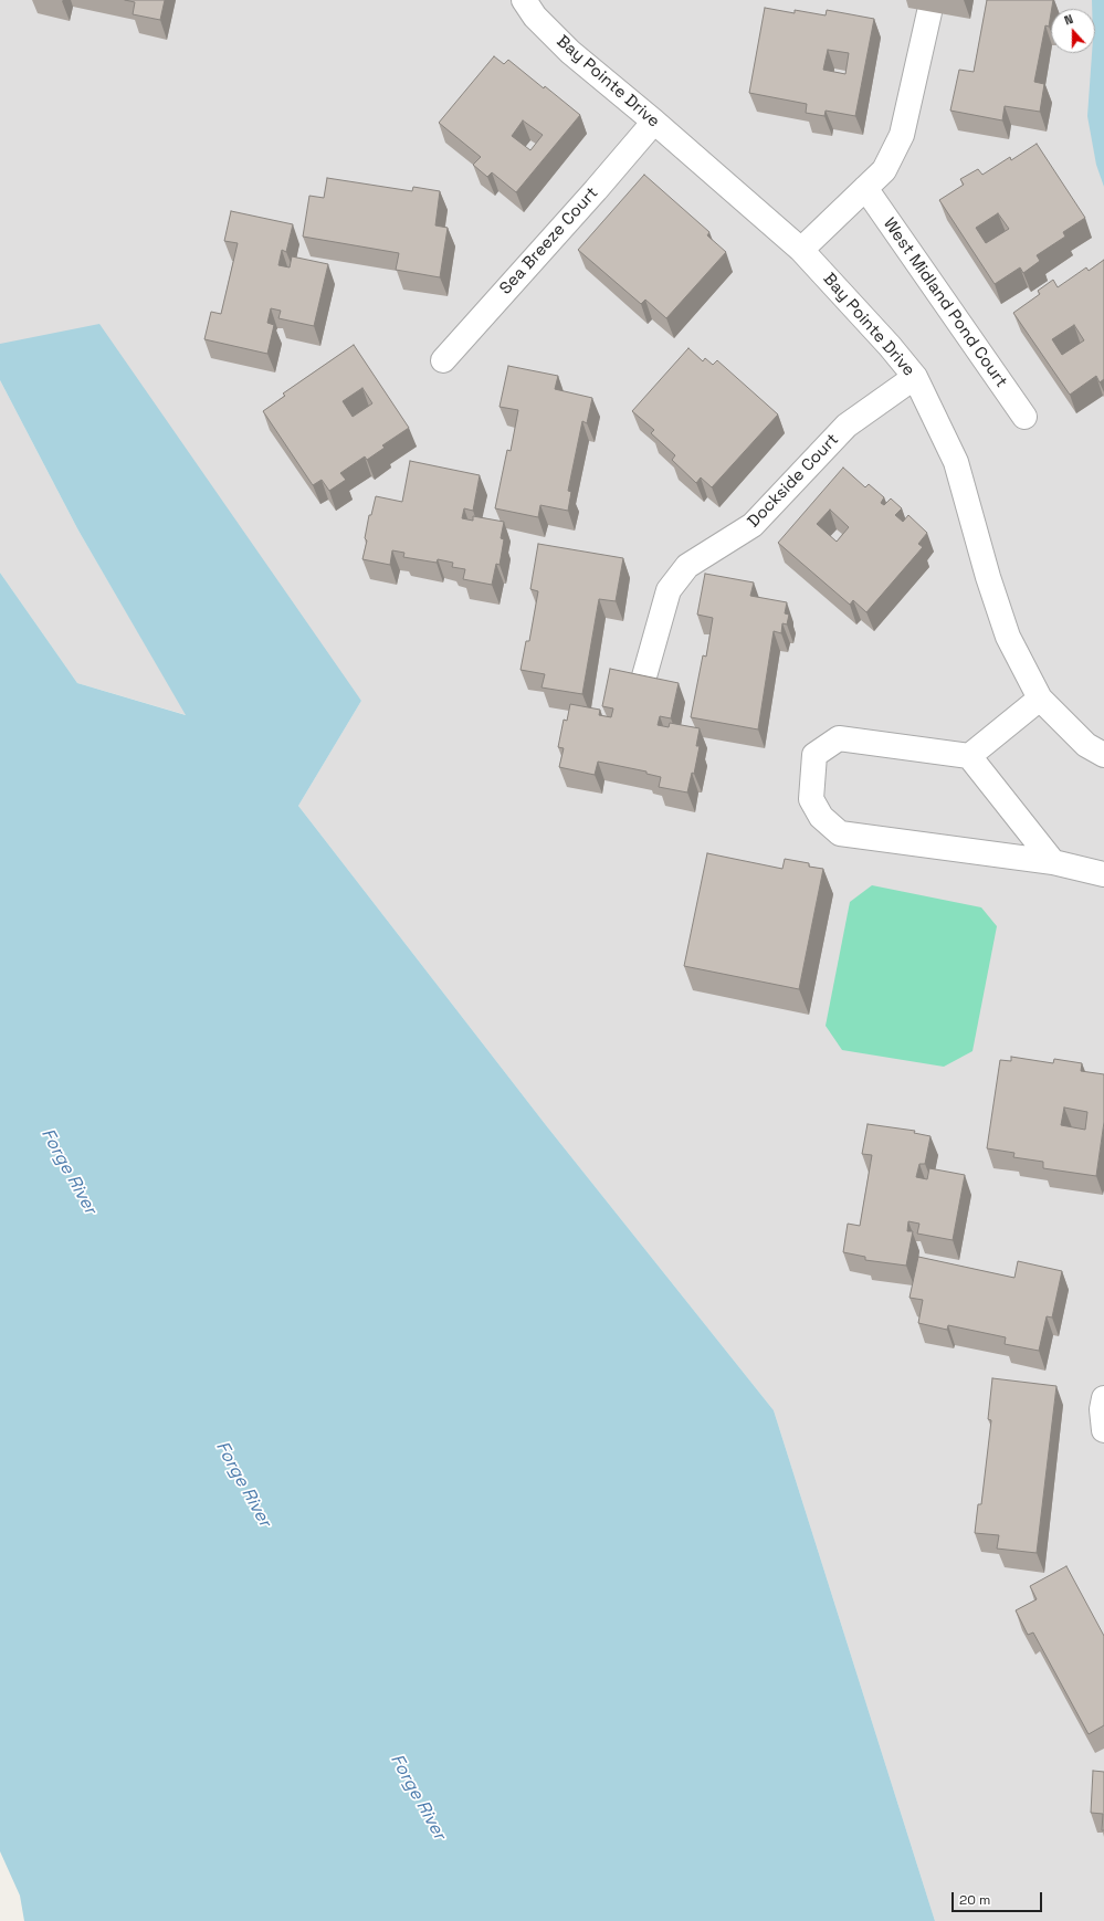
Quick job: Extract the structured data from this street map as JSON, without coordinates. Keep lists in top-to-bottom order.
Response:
{
  "streets": {
    "street": [
      "Bay Pointe Drive",
      "Sea Breeze Court",
      "West Midland Pond Court",
      "Dockside Court"
    ]
  },
  "crossings": [
    ["Bay Pointe Drive", "Sea Breeze Court"],
    ["Bay Pointe Drive", "Dockside Court"]
  ],
  "water": ["Forge River"],
  "scale_bar": "20 m",
  "north": "top"
}
